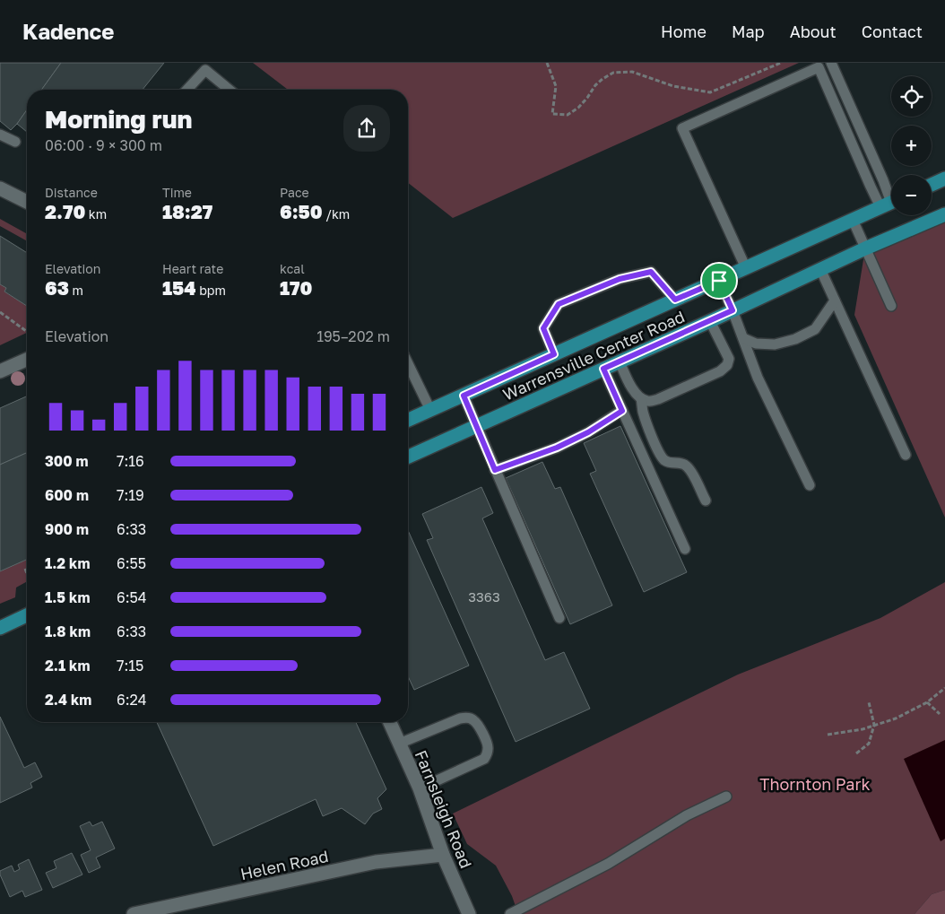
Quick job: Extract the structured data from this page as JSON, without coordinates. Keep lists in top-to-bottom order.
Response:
{
  "streets": {
    "main road": ["Warrensville Center Road"],
    "street": ["Farnsleigh Road", "Helen Road"]
  },
  "crossings": [
    ["Farnsleigh Road", "Helen Road"]
  ],
  "parks": ["Thornton Park"],
  "house_numbers": ["3363"],
  "page": {
    "header": "Kadence",
    "nav": [
      "Home",
      "Map",
      "About",
      "Contact"
    ],
    "map_buttons": ["+", "−"],
    "heading": ["Morning run", "06:00 · 9 × 300 m"],
    "stats": [
      ["Distance", "2.70 km"],
      ["Time", "18:27"],
      ["Pace", "6:50 /km"],
      ["Elevation", "63 m"],
      ["Heart rate", "154 bpm"],
      ["kcal", "170"]
    ],
    "chart": ["Elevation", "195–202 m"],
    "list": [
      {
        "name": "300 m",
        "note": "7:16"
      },
      {
        "name": "600 m",
        "note": "7:19"
      },
      {
        "name": "900 m",
        "note": "6:33"
      },
      {
        "name": "1.2 km",
        "note": "6:55"
      },
      {
        "name": "1.5 km",
        "note": "6:54"
      },
      {
        "name": "1.8 km",
        "note": "6:33"
      },
      {
        "name": "2.1 km",
        "note": "7:15"
      },
      {
        "name": "2.4 km",
        "note": "6:24"
      }
    ]
  }
}
